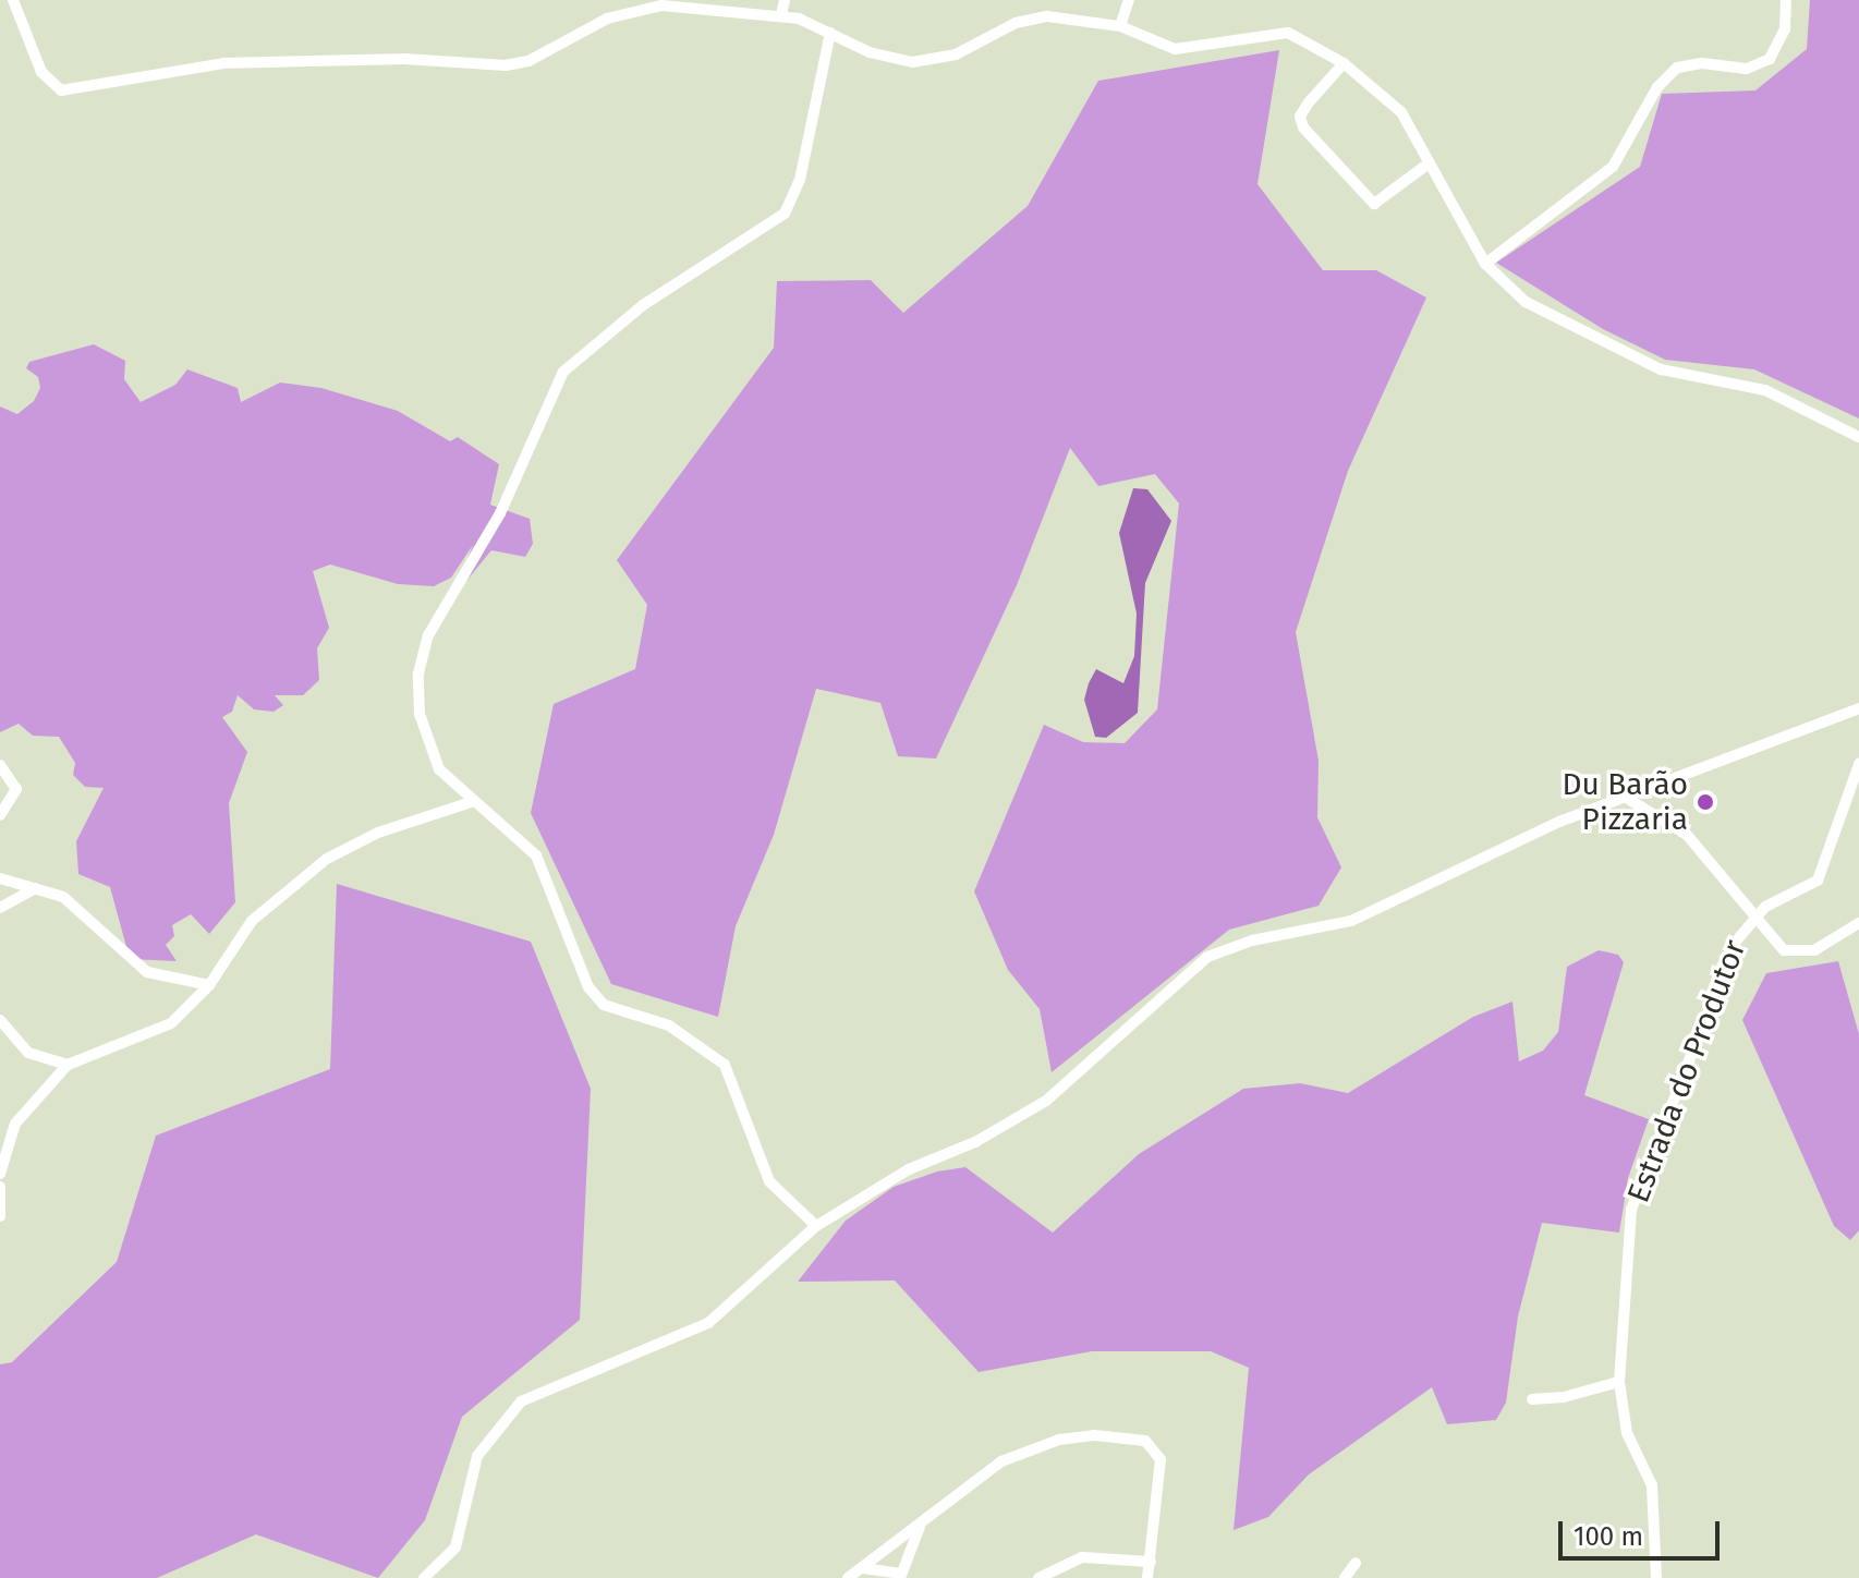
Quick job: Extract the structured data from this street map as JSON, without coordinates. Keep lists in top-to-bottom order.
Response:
{
  "streets": {
    "street": ["Estrada do Produtor"]
  },
  "places": ["Du Barão Pizzaria"],
  "scale_bar": "100 m"
}
